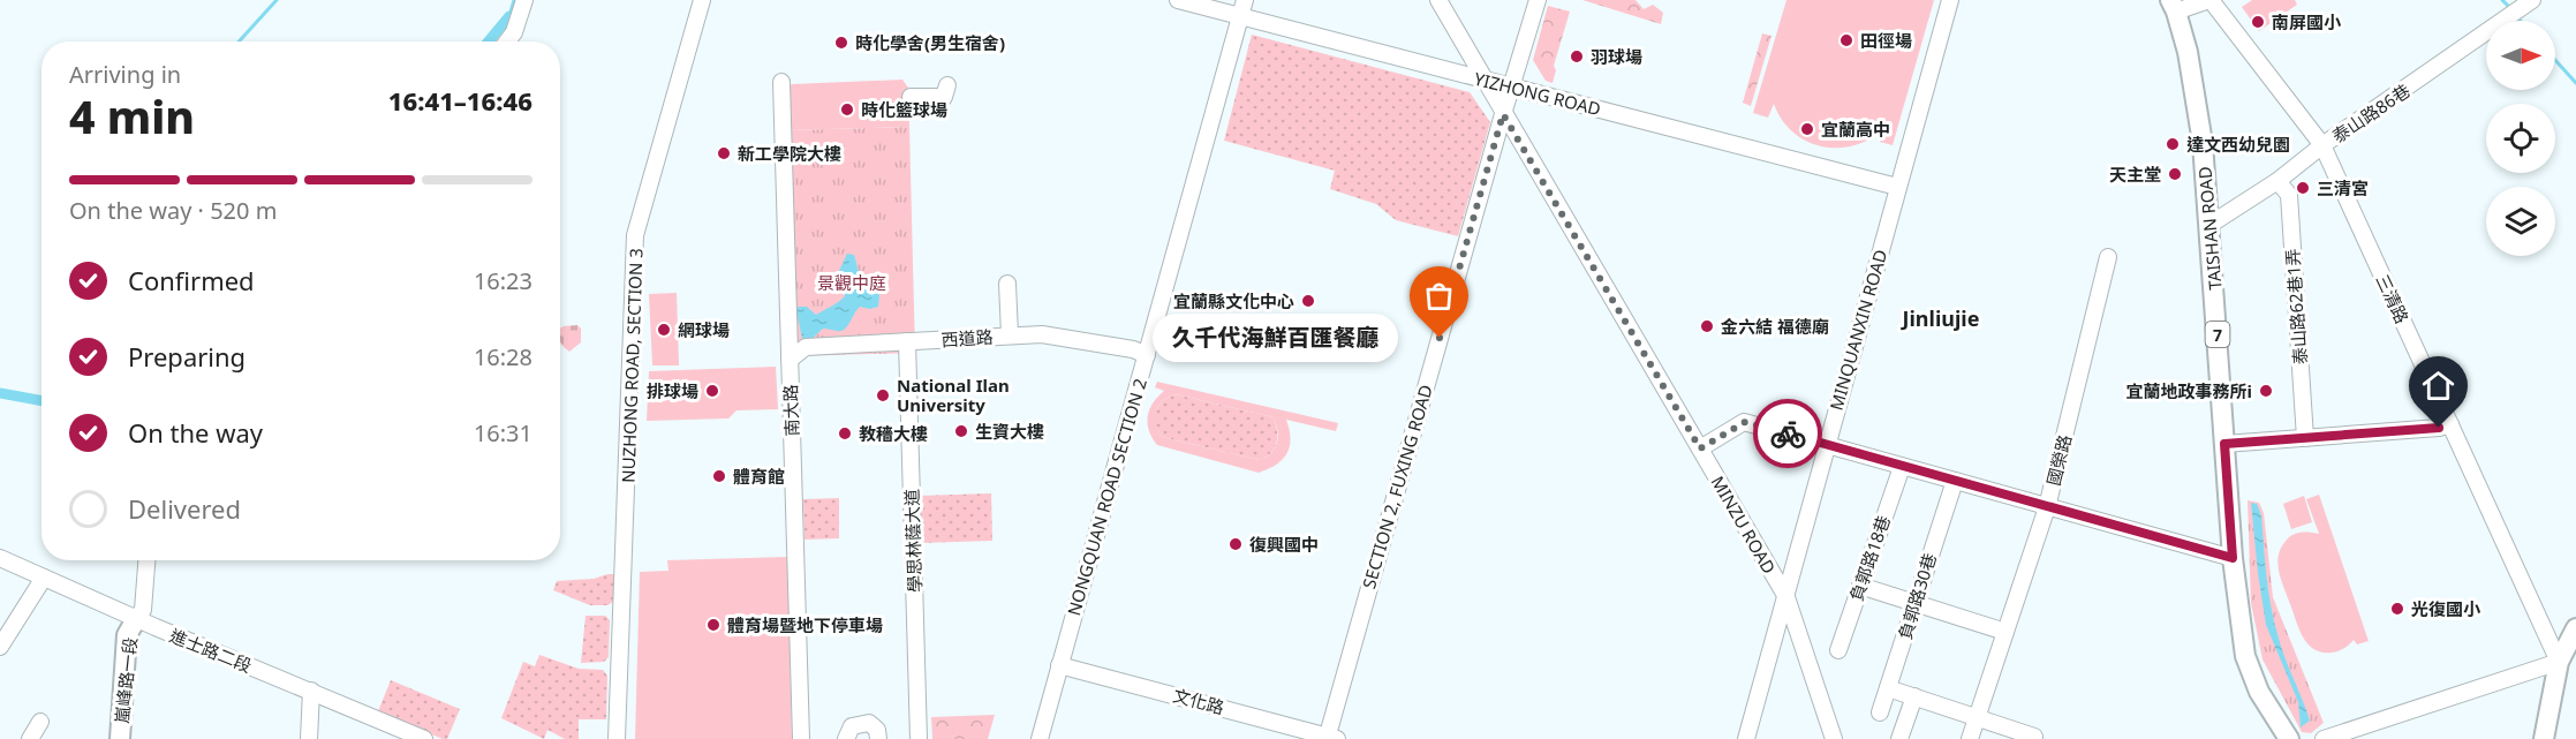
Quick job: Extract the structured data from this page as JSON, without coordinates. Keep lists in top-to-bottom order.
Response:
{
  "streets": {
    "main road": ["TAISHAN ROAD", "7", "嵐峰路一段"],
    "street": [
      "YIZHONG ROAD",
      "泰山路86巷",
      "三清路",
      "泰山路62巷1弄",
      "MINQUANXIN ROAD",
      "西道路",
      "NUZHONG ROAD, SECTION 3",
      "南大路",
      "國榮路",
      "SECTION 2, FUXING ROAD",
      "NONGQUAN ROAD SECTION 2",
      "MINZU ROAD",
      "學思林蔭大道",
      "負郭路18巷",
      "負郭路30巷",
      "進士路二段",
      "文化路"
    ]
  },
  "crossings": [
    ["YIZHONG ROAD", "MINQUANXIN ROAD"],
    ["YIZHONG ROAD", "SECTION 2, FUXING ROAD"],
    ["YIZHONG ROAD", "NONGQUAN ROAD SECTION 2"],
    ["YIZHONG ROAD", "MINZU ROAD"],
    ["泰山路86巷", "TAISHAN ROAD"],
    ["泰山路86巷", "三清路"],
    ["泰山路86巷", "泰山路62巷1弄"],
    ["TAISHAN ROAD", "三清路"],
    ["MINQUANXIN ROAD", "MINZU ROAD"],
    ["西道路", "南大路"],
    ["西道路", "NONGQUAN ROAD SECTION 2"],
    ["西道路", "學思林蔭大道"],
    ["SECTION 2, FUXING ROAD", "MINZU ROAD"],
    ["SECTION 2, FUXING ROAD", "文化路"],
    ["NONGQUAN ROAD SECTION 2", "文化路"],
    ["進士路二段", "嵐峰路一段"]
  ],
  "districts": ["Jinliujie"],
  "parks": ["景觀中庭"],
  "places": [
    "南屏國小",
    "田徑場",
    "時化學舍(男生宿舍)",
    "羽球場",
    "時化籃球場",
    "宜蘭高中",
    "達文西幼兒園",
    "新工學院大樓",
    "天主堂",
    "三清宮",
    "宜蘭縣文化中心",
    "金六結 福德廟",
    "網球場",
    "久千代海鮮百匯餐廳",
    "排球場",
    "宜蘭地政事務所i",
    "National Ilan University",
    "生資大樓",
    "教穡大樓",
    "體育館",
    "復興國中",
    "光復國小",
    "體育場暨地下停車場"
  ],
  "north": "right",
  "page": {
    "heading": ["4 min", "Arriving in", "16:41–16:46"],
    "bar": "On the way · 520 m",
    "list": [
      ["Confirmed", "16:23"],
      ["Preparing", "16:28"],
      ["On the way", "16:31"],
      "Delivered"
    ],
    "bubble": "久千代海鮮百匯餐廳"
  }
}
